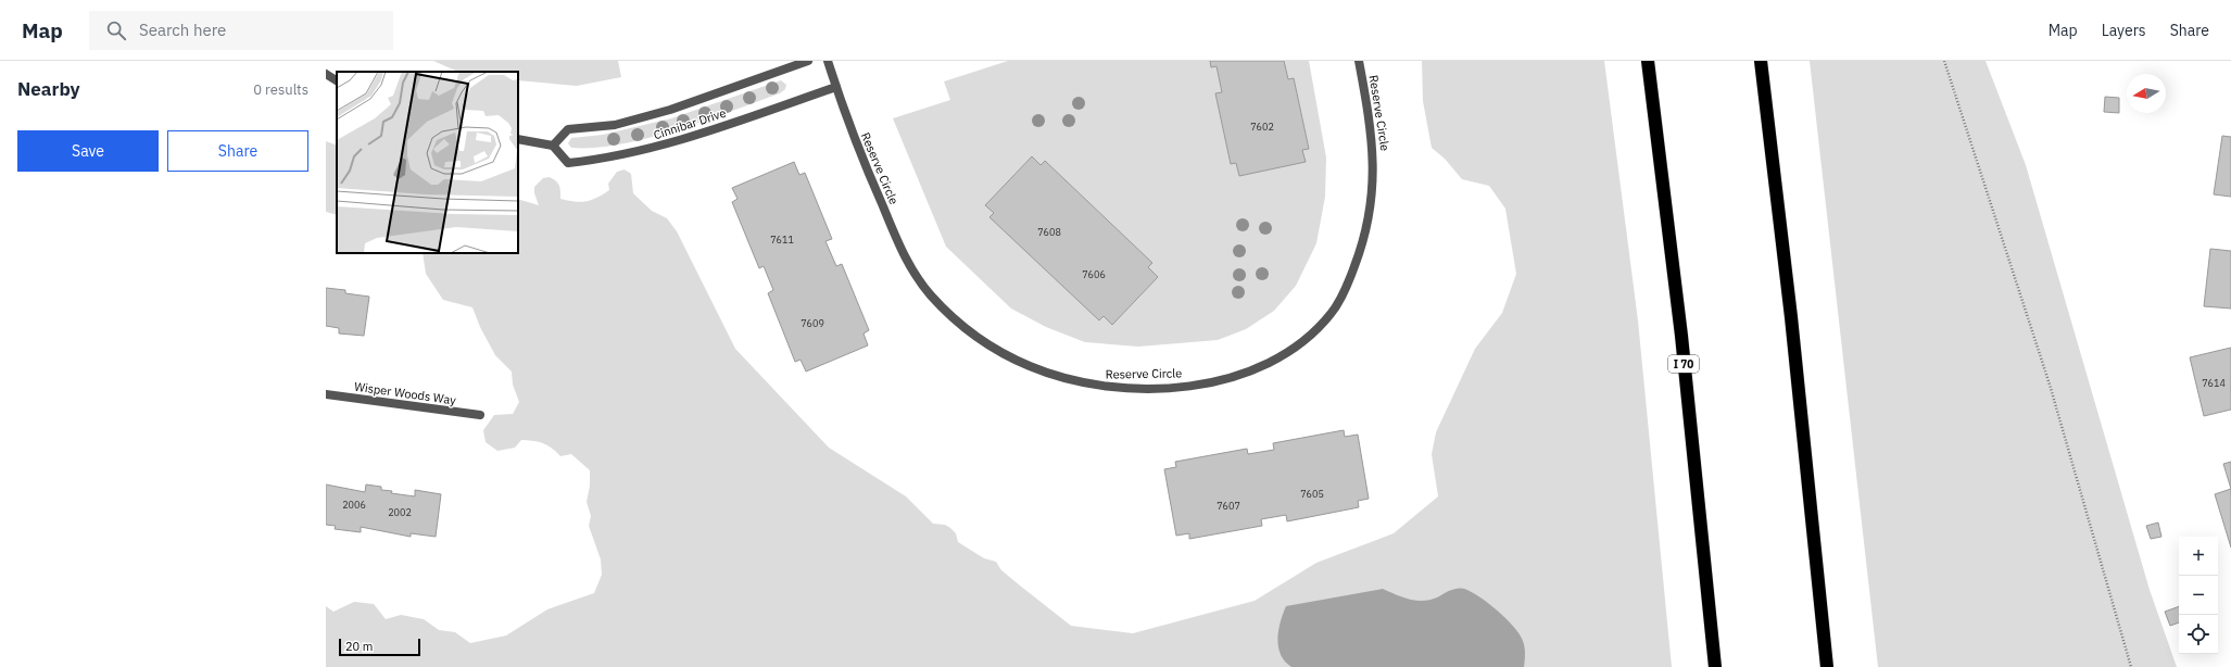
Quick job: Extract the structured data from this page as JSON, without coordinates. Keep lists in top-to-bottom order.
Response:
{
  "streets": {
    "highway": ["I 70"],
    "street": ["Reserve Circle", "Cinnibar Drive", "Wisper Woods Way"]
  },
  "crossings": [
    ["Reserve Circle", "Cinnibar Drive"]
  ],
  "house_numbers": [
    "7602",
    "7608",
    "7611",
    "7606",
    "7609",
    "7614",
    "7605",
    "2006",
    "7607",
    "2002"
  ],
  "scale_bar": "20 m",
  "north": "left",
  "page": {
    "header": "Map",
    "search": "Search here",
    "nav": ["Map", "Layers", "Share"],
    "heading": ["Nearby", "0 results"],
    "buttons": ["Save", "Share"],
    "map_buttons": ["+", "−"],
    "scale": "20 m"
  }
}
